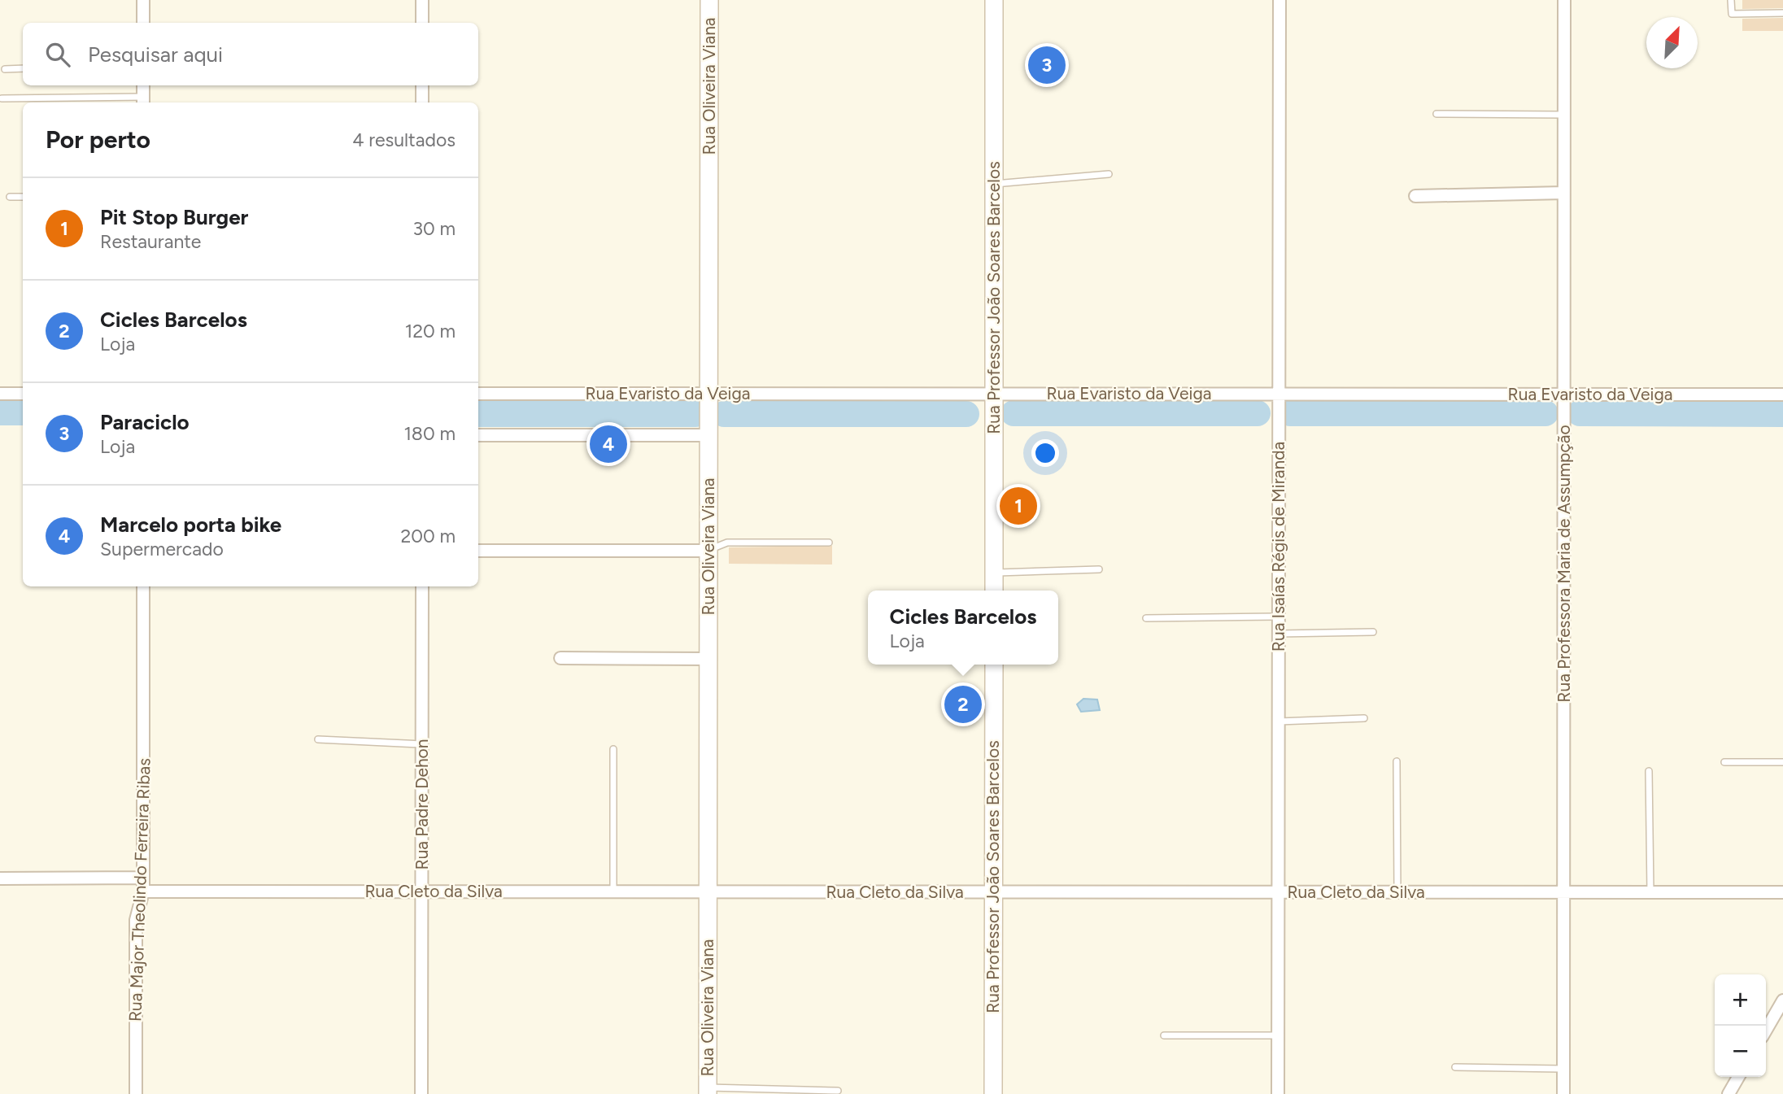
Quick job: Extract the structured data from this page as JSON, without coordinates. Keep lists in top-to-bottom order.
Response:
{
  "streets": {
    "main road": ["Rua Oliveira Viana", "Rua Professor João Soares Barcelos"],
    "street": [
      "Rua Evaristo da Veiga",
      "Rua Isaías Régis de Miranda",
      "Rua Professora Maria de Assumpção",
      "Rua Padre Dehon",
      "Rua Major Theolindo Ferreira Ribas",
      "Rua Cleto da Silva"
    ]
  },
  "crossings": [
    ["Rua Oliveira Viana", "Rua Evaristo da Veiga"],
    ["Rua Oliveira Viana", "Rua Cleto da Silva"],
    ["Rua Professor João Soares Barcelos", "Rua Evaristo da Veiga"],
    ["Rua Professor João Soares Barcelos", "Rua Cleto da Silva"],
    ["Rua Evaristo da Veiga", "Rua Isaías Régis de Miranda"],
    ["Rua Evaristo da Veiga", "Rua Professora Maria de Assumpção"],
    ["Rua Isaías Régis de Miranda", "Rua Cleto da Silva"],
    ["Rua Professora Maria de Assumpção", "Rua Cleto da Silva"],
    ["Rua Padre Dehon", "Rua Cleto da Silva"],
    ["Rua Major Theolindo Ferreira Ribas", "Rua Cleto da Silva"]
  ],
  "north": "top right",
  "page": {
    "search": "Pesquisar aqui",
    "pins": [
      "3",
      "4",
      "1",
      "2"
    ],
    "heading": ["Por perto", "4 resultados"],
    "list": [
      {
        "mark": "1",
        "name": "Pit Stop Burger",
        "note": "Restaurante",
        "value": "30 m"
      },
      {
        "mark": "2",
        "name": "Cicles Barcelos",
        "note": "Loja",
        "value": "120 m"
      },
      {
        "mark": "3",
        "name": "Paraciclo",
        "note": "Loja",
        "value": "180 m"
      },
      {
        "mark": "4",
        "name": "Marcelo porta bike",
        "note": "Supermercado",
        "value": "200 m"
      }
    ],
    "popup": ["Cicles Barcelos", "Loja"],
    "map_buttons": ["+", "−"]
  }
}
